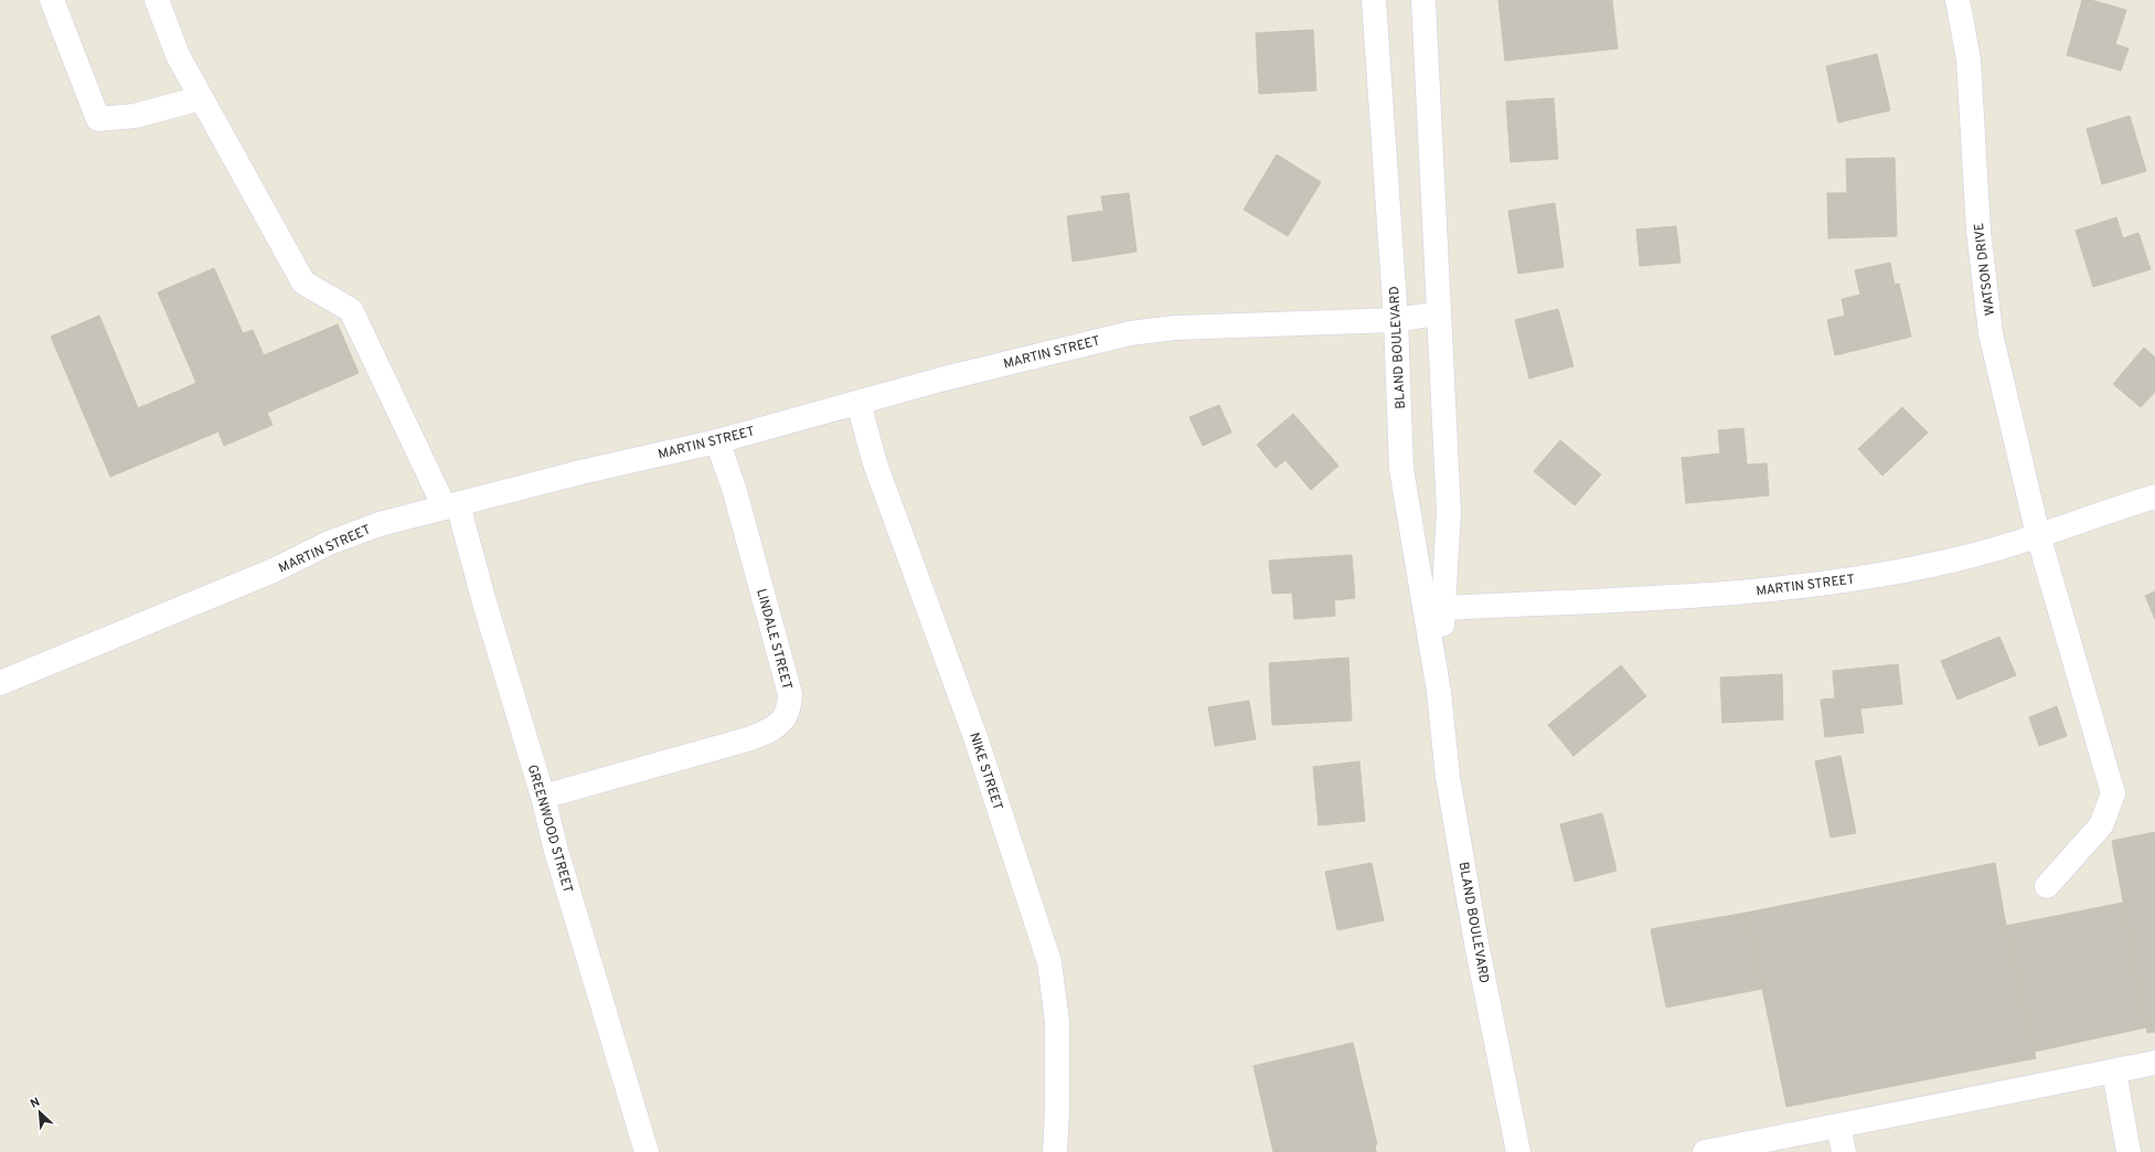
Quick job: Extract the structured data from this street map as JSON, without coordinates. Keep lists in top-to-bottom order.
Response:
{
  "streets": {
    "street": [
      "WATSON DRIVE",
      "BLAND BOULEVARD",
      "MARTIN STREET",
      "LINDALE STREET",
      "NIKE STREET",
      "GREENWOOD STREET"
    ]
  },
  "crossings": [
    ["WATSON DRIVE", "MARTIN STREET"],
    ["BLAND BOULEVARD", "MARTIN STREET"],
    ["MARTIN STREET", "LINDALE STREET"],
    ["MARTIN STREET", "NIKE STREET"],
    ["MARTIN STREET", "GREENWOOD STREET"],
    ["LINDALE STREET", "GREENWOOD STREET"]
  ],
  "north": "top left"
}
